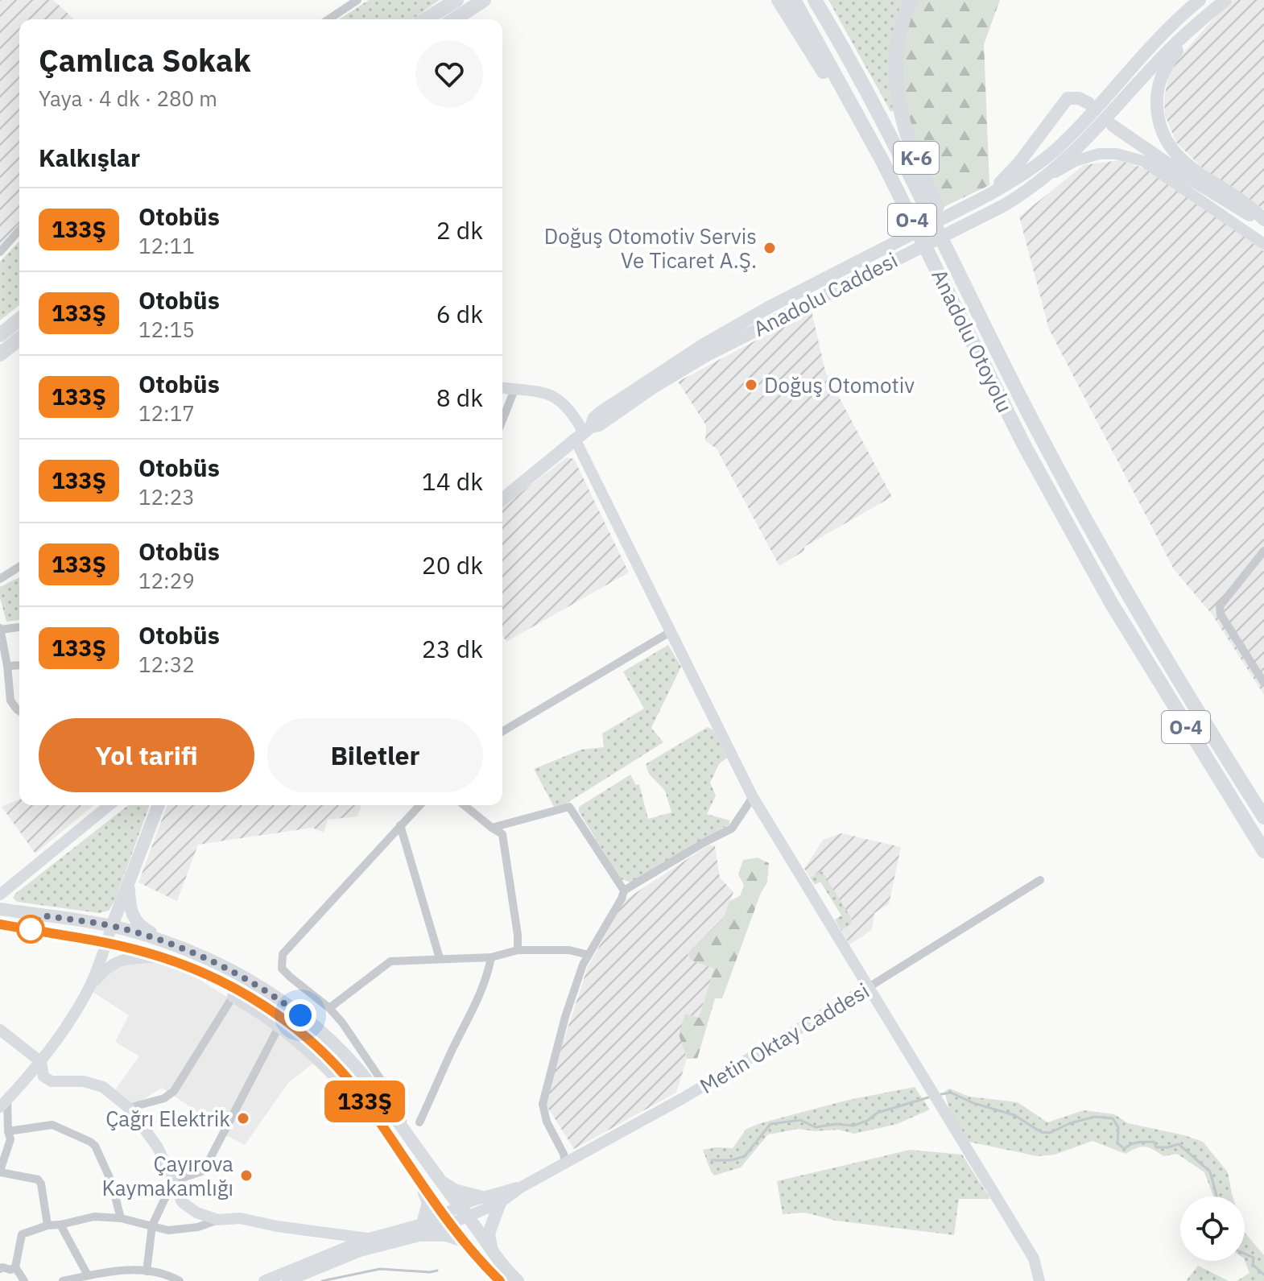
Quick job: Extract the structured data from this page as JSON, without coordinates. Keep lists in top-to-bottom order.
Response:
{
  "streets": {
    "highway": ["K-6", "O-4", "Anadolu Otoyolu"],
    "main road": ["Anadolu Caddesi"],
    "street": ["Metin Oktay Caddesi"]
  },
  "crossings": [
    ["K-6", "Anadolu Otoyolu"]
  ],
  "places": [
    "Doğuş Otomotiv Servis Ve Ticaret A.Ş.",
    "Doğuş Otomotiv",
    "Çağrı Elektrik",
    "Çayırova Kaymakamlığı"
  ],
  "lines": ["bus line 133Ş"],
  "page": {
    "on_map": "133Ş",
    "heading": [
      ["Çamlıca Sokak", "Yaya · 4 dk · 280 m"],
      "Kalkışlar"
    ],
    "list": [
      {
        "mark": "133Ş",
        "name": "Otobüs",
        "note": "12:11",
        "value": "2 dk"
      },
      {
        "mark": "133Ş",
        "name": "Otobüs",
        "note": "12:15",
        "value": "6 dk"
      },
      {
        "mark": "133Ş",
        "name": "Otobüs",
        "note": "12:17",
        "value": "8 dk"
      },
      {
        "mark": "133Ş",
        "name": "Otobüs",
        "note": "12:23",
        "value": "14 dk"
      },
      {
        "mark": "133Ş",
        "name": "Otobüs",
        "note": "12:29",
        "value": "20 dk"
      },
      {
        "mark": "133Ş",
        "name": "Otobüs",
        "note": "12:32",
        "value": "23 dk"
      }
    ],
    "buttons": ["Yol tarifi", "Biletler"]
  }
}
